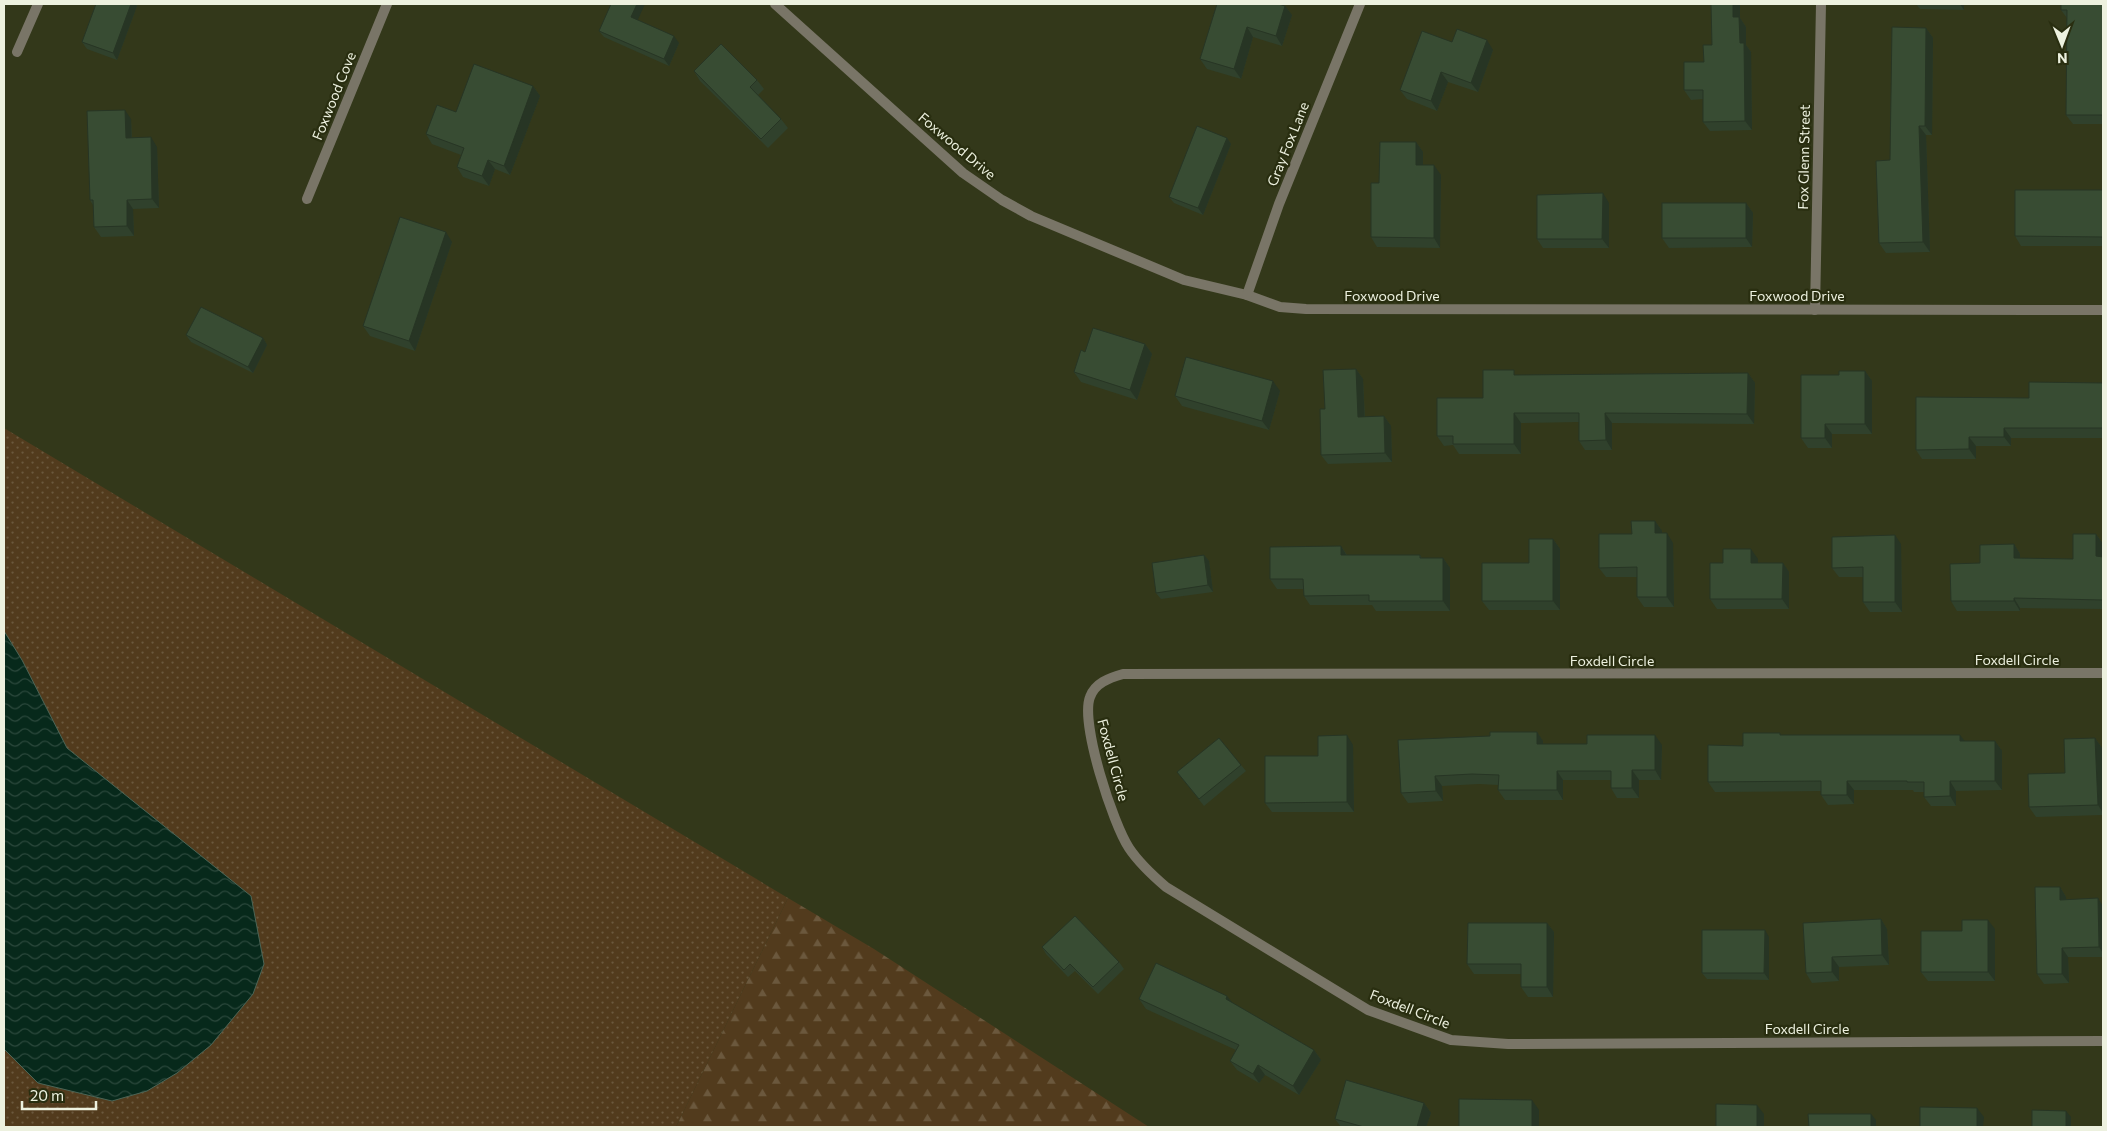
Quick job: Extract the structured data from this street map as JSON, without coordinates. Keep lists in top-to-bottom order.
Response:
{
  "streets": {
    "street": [
      "Foxwood Cove",
      "Gray Fox Lane",
      "Foxwood Drive",
      "Fox Glenn Street",
      "Foxdell Circle"
    ]
  },
  "crossings": [
    ["Gray Fox Lane", "Foxwood Drive"],
    ["Foxwood Drive", "Fox Glenn Street"]
  ],
  "scale_bar": "20 m",
  "north": "bottom"
}
